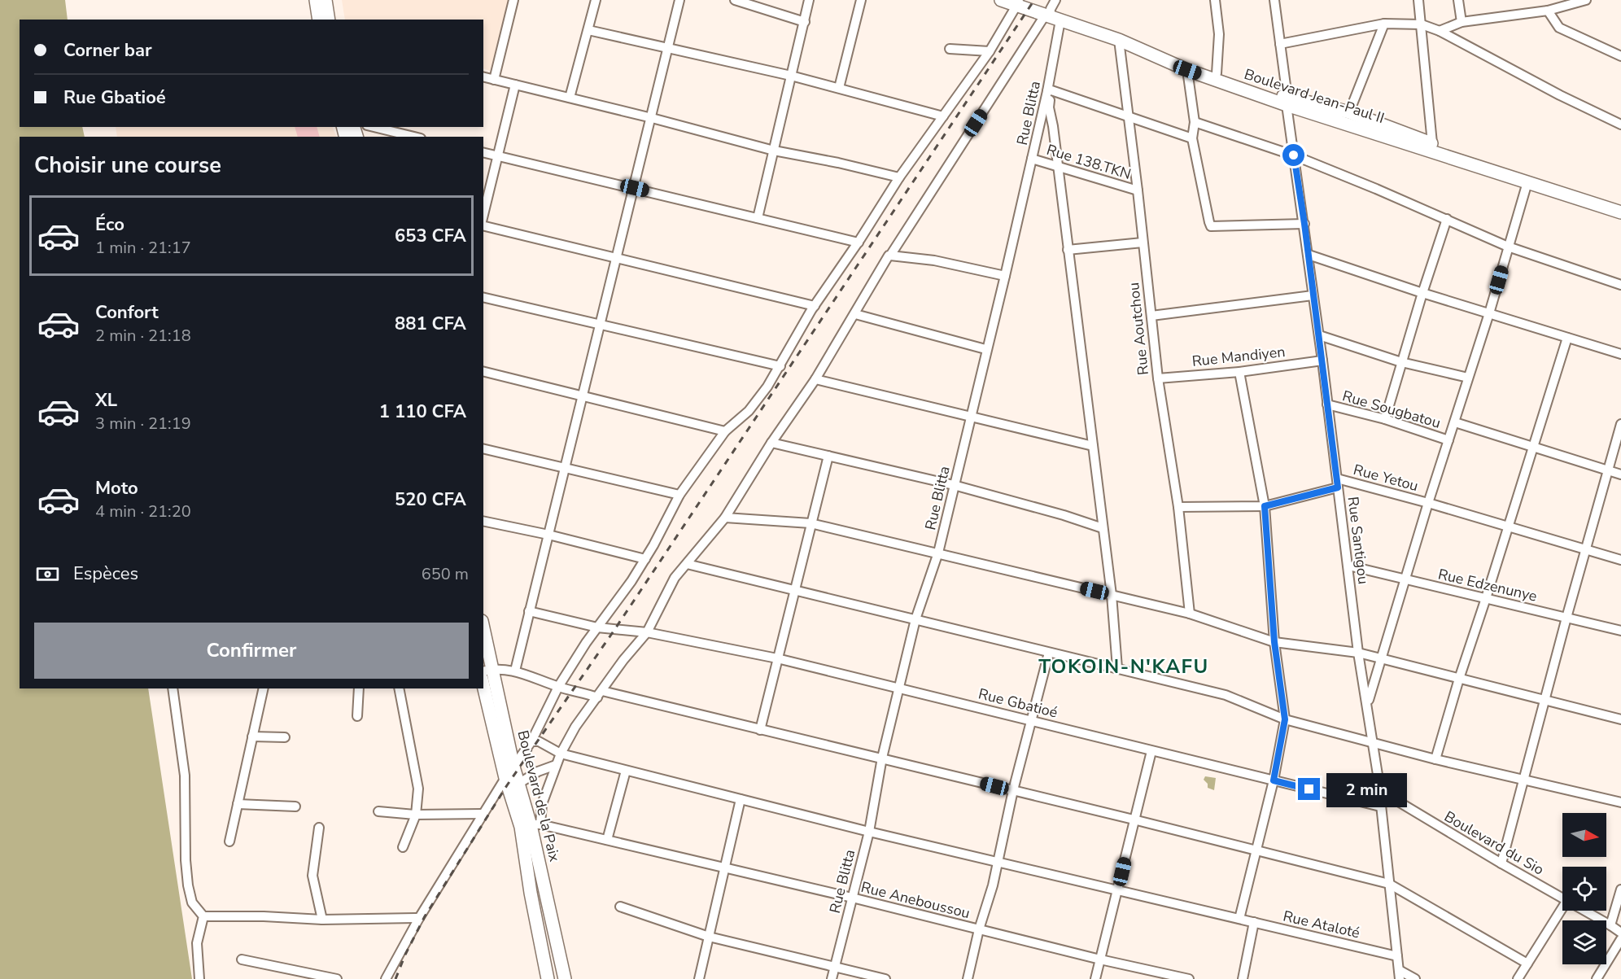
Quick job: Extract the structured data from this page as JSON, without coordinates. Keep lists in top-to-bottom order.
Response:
{
  "streets": {
    "main road": ["Boulevard Jean-Paul II", "Boulevard de la Paix"],
    "street": [
      "Rue Blitta",
      "Rue 138.TKN",
      "Rue Aoutchou",
      "Rue Mandiyen",
      "Rue Sougbatou",
      "Rue Yetou",
      "Rue Santigou",
      "Rue Edzenunye",
      "Rue Gbatioé",
      "Boulevard du Sio",
      "Rue Aneboussou",
      "Rue Ataloté"
    ]
  },
  "crossings": [
    ["Boulevard Jean-Paul II", "Rue Blitta"],
    ["Boulevard Jean-Paul II", "Rue Aoutchou"],
    ["Boulevard Jean-Paul II", "Rue Santigou"],
    ["Rue Blitta", "Rue 138.TKN"],
    ["Rue Blitta", "Rue Gbatioé"],
    ["Rue Blitta", "Rue Aneboussou"],
    ["Rue Blitta", "Rue Ataloté"],
    ["Rue 138.TKN", "Rue Aoutchou"],
    ["Rue Aoutchou", "Rue Mandiyen"],
    ["Rue Mandiyen", "Rue Santigou"],
    ["Rue Sougbatou", "Rue Santigou"],
    ["Rue Yetou", "Rue Santigou"],
    ["Rue Santigou", "Rue Edzenunye"],
    ["Rue Santigou", "Rue Gbatioé"],
    ["Rue Santigou", "Boulevard du Sio"],
    ["Rue Santigou", "Rue Ataloté"],
    ["Boulevard de la Paix", "Rue Aneboussou"]
  ],
  "districts": ["TOKOIN-N'KAFU"],
  "north": "right",
  "page": {
    "banner": ["Corner bar", "Rue Gbatioé"],
    "heading": "Choisir une course",
    "list": [
      {
        "name": "Éco",
        "note": "1 min · 21:17",
        "value": "653 CFA"
      },
      {
        "name": "Confort",
        "note": "2 min · 21:18",
        "value": "881 CFA"
      },
      {
        "name": "XL",
        "note": "3 min · 21:19",
        "value": "1 110 CFA"
      },
      {
        "name": "Moto",
        "note": "4 min · 21:20",
        "value": "520 CFA"
      }
    ],
    "pay": ["Espèces", "650 m"],
    "buttons": "Confirmer",
    "bubble": "2 min"
  }
}
